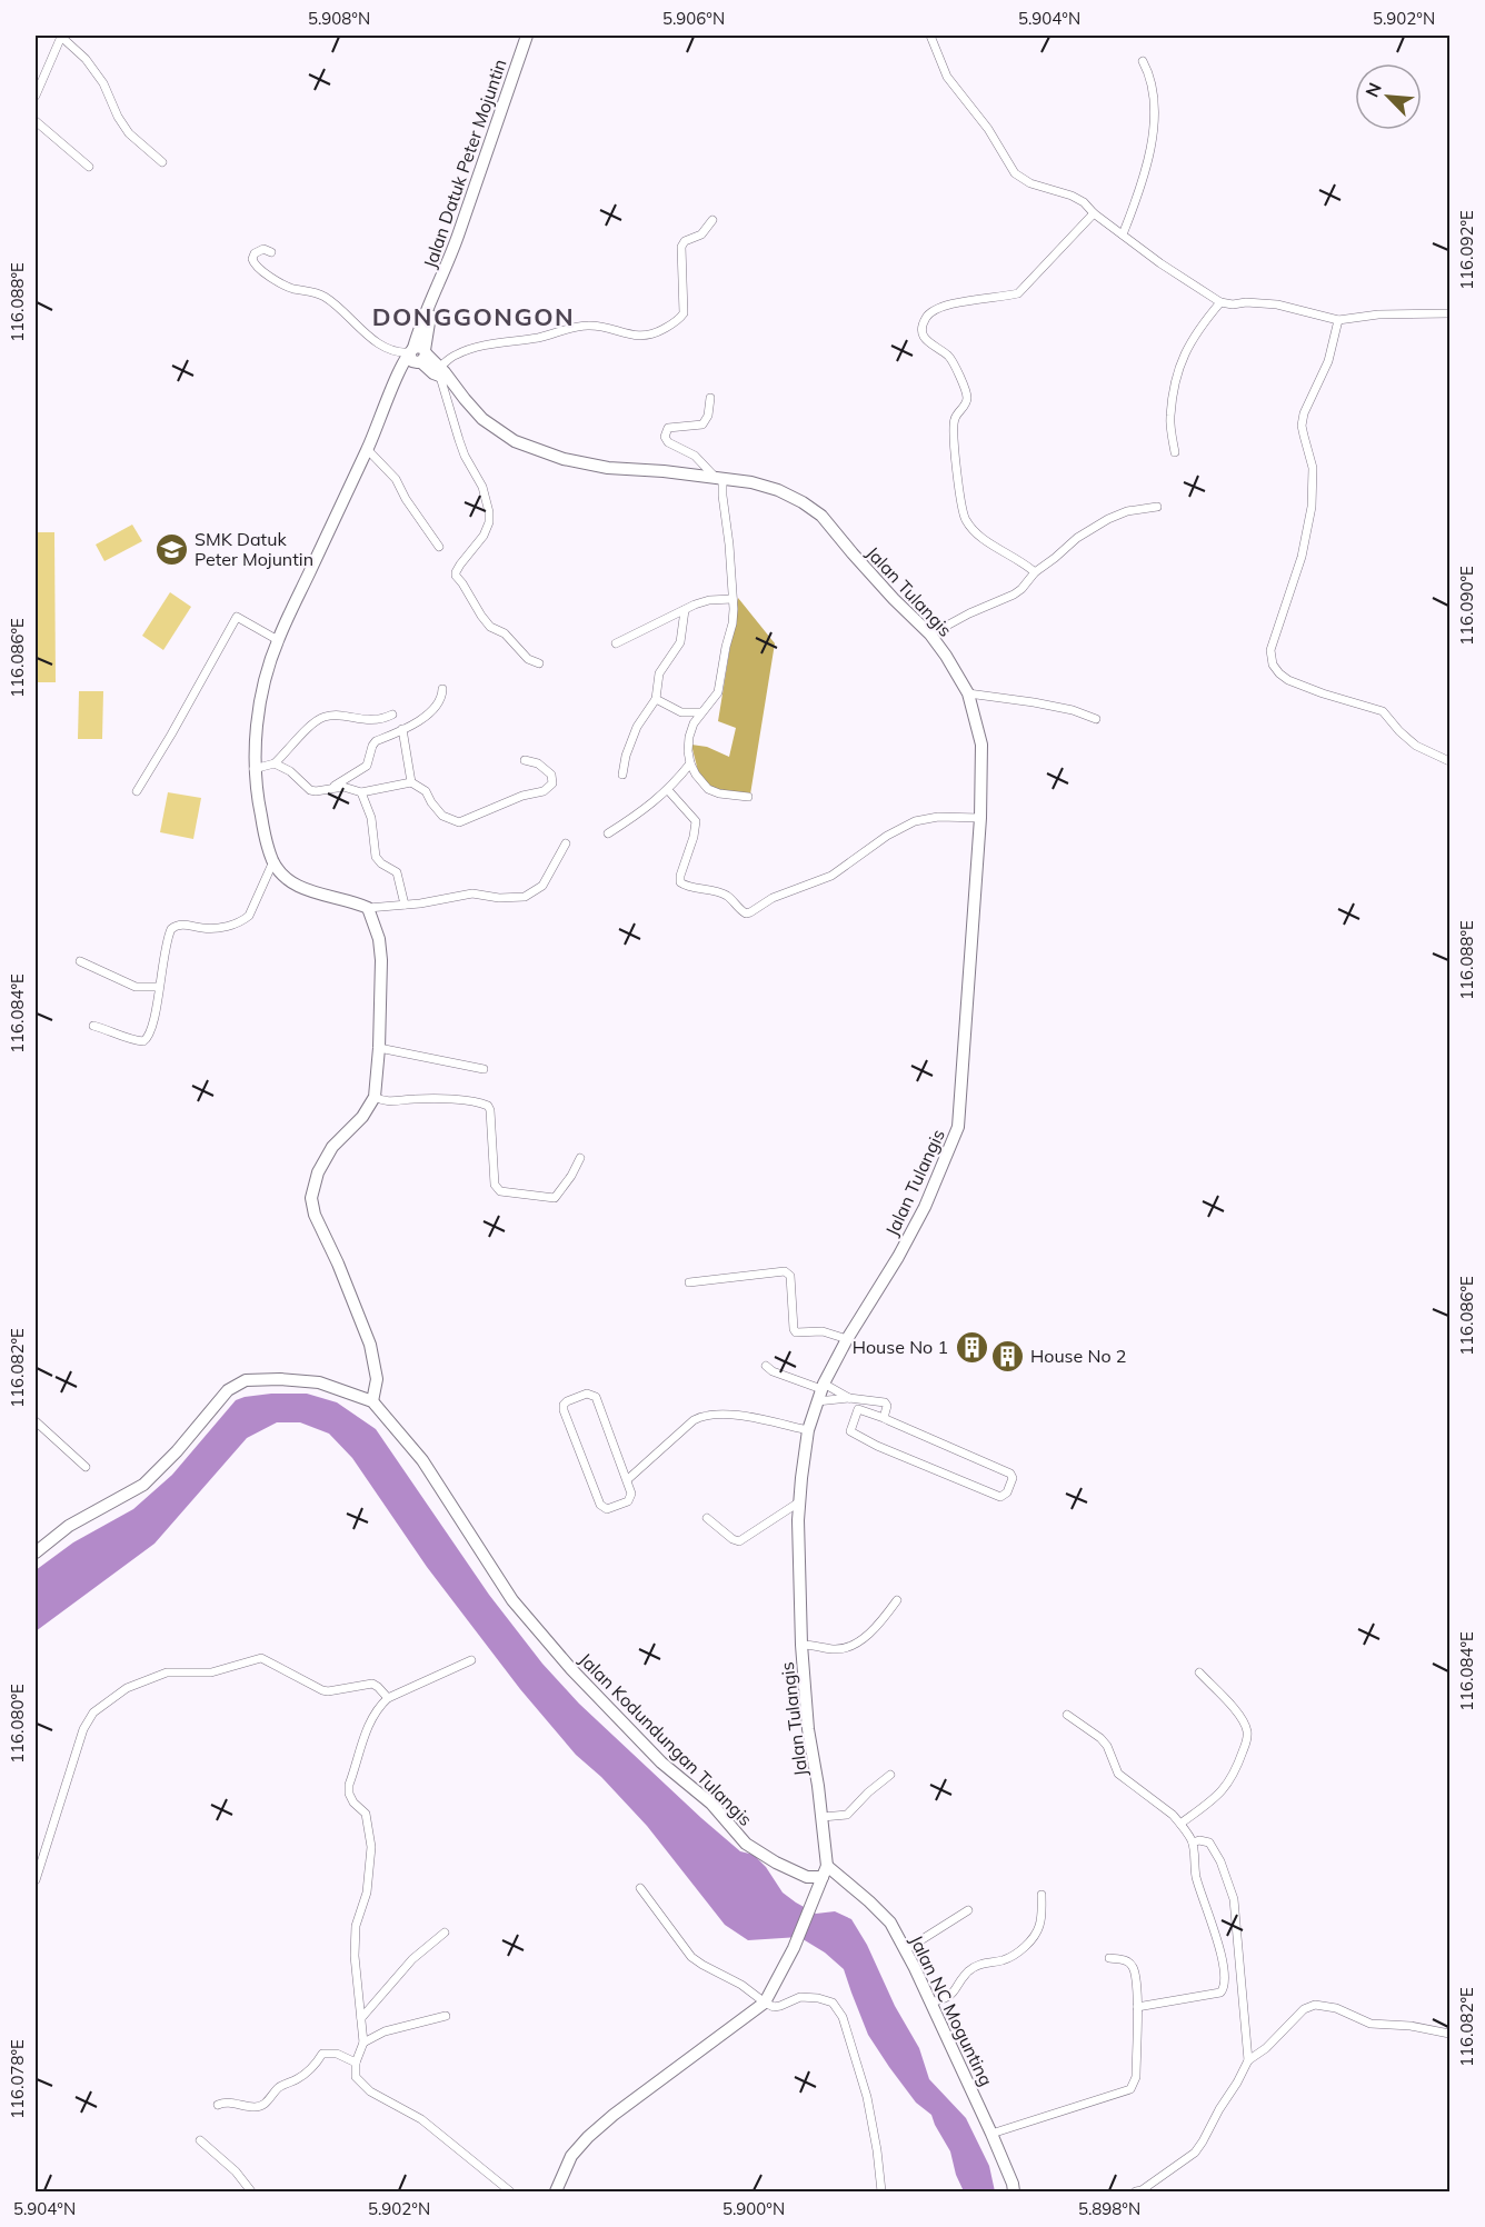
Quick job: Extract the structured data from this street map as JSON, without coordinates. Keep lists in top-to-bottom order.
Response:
{
  "streets": {
    "main road": [
      "Jalan Datuk Peter Mojuntin",
      "Jalan Tulangis",
      "Jalan Kodundungan Tulangis",
      "Jalan NC Mogunting"
    ]
  },
  "crossings": [
    ["Jalan Datuk Peter Mojuntin", "Jalan Tulangis"],
    ["Jalan Tulangis", "Jalan Kodundungan Tulangis"],
    ["Jalan Tulangis", "Jalan NC Mogunting"],
    ["Jalan Kodundungan Tulangis", "Jalan NC Mogunting"]
  ],
  "districts": ["DONGGONGON"],
  "places": {
    "school or university": ["SMK Datuk Peter Mojuntin"],
    "building": ["House No 1", "House No 2"]
  },
  "north": "top left",
  "coordinates": [
    "5.908°N",
    "5.906°N",
    "5.904°N",
    "5.902°N",
    "116.092°E",
    "116.088°E",
    "116.090°E",
    "116.086°E",
    "116.084°E",
    "116.082°E",
    "116.080°E",
    "116.078°E",
    "5.900°N",
    "5.898°N"
  ]
}
